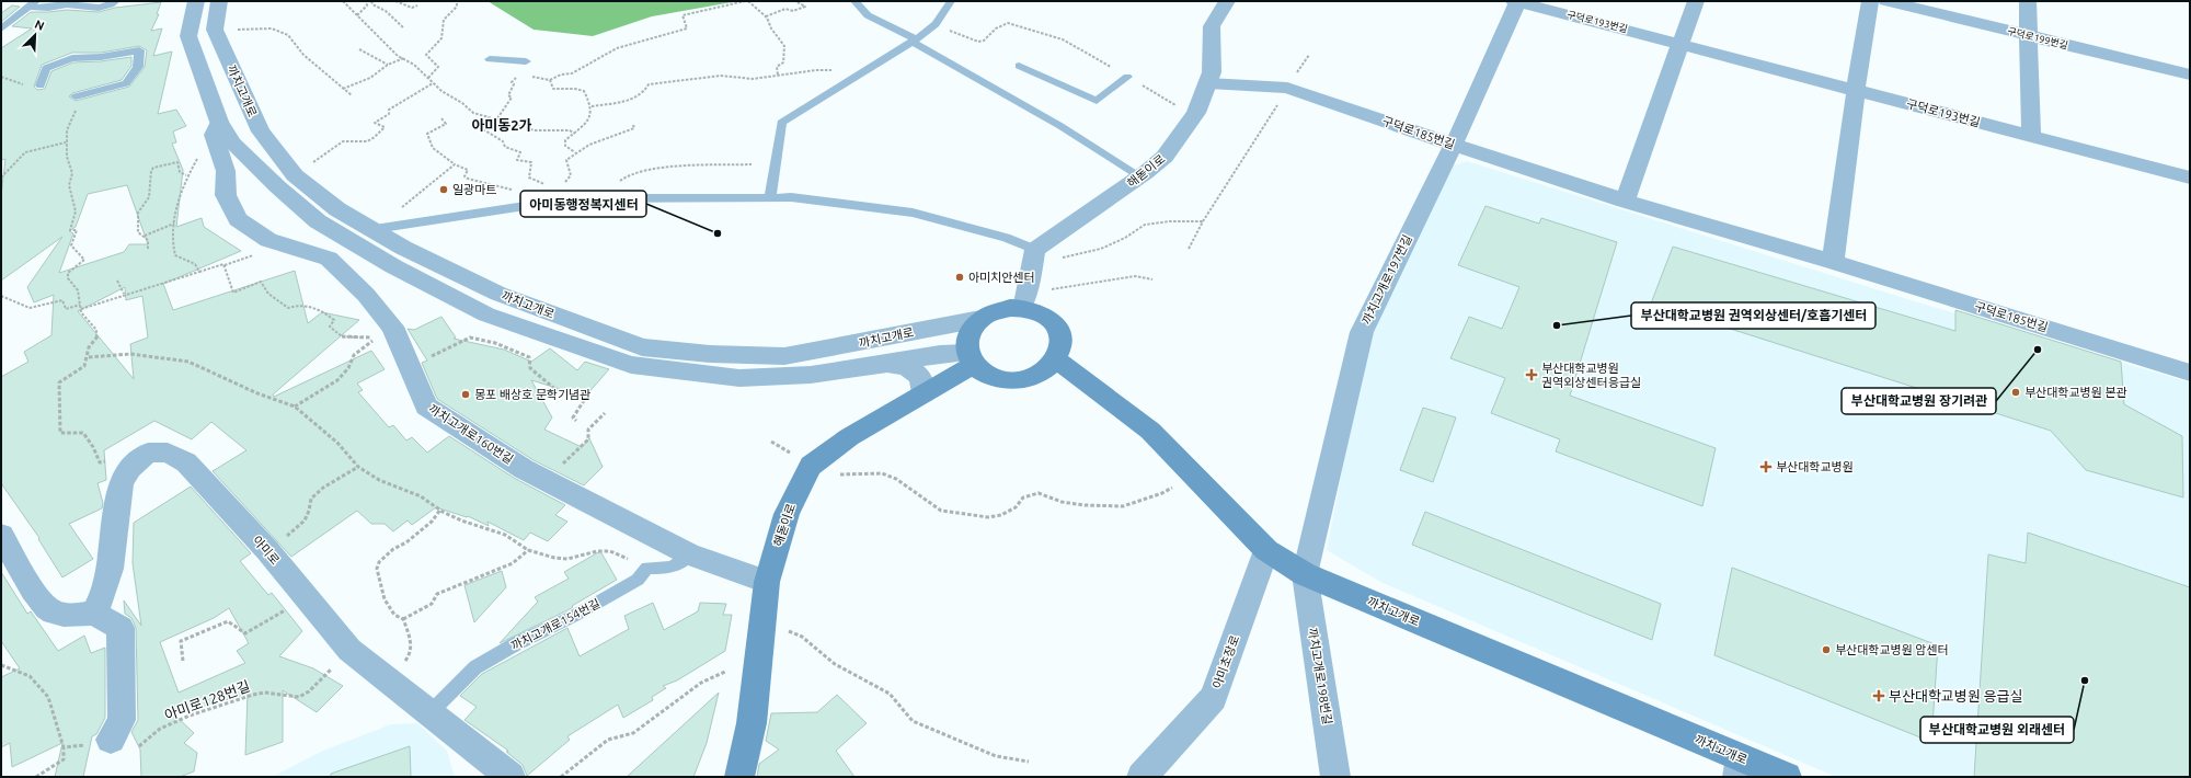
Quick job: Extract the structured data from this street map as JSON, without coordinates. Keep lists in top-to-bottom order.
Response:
{
  "streets": {
    "main road": ["까치고개로", "해돋이로"],
    "street": [
      "구덕로193번길",
      "구덕로199번길",
      "구덕로185번길",
      "까치고개로197번길",
      "까치고개로160번길",
      "아미로",
      "아미초장로",
      "까치고개로198번길"
    ],
    "lane": ["까치고개로154번길"],
    "path": ["아미로128번길"]
  },
  "crossings": [
    ["구덕로193번길", "까치고개로197번길"],
    ["까치고개로", "해돋이로"],
    ["까치고개로", "까치고개로197번길"],
    ["까치고개로", "아미초장로"],
    ["까치고개로", "까치고개로198번길"],
    ["구덕로185번길", "해돋이로"],
    ["구덕로185번길", "까치고개로197번길"],
    ["해돋이로", "까치고개로160번길"],
    ["까치고개로197번길", "까치고개로198번길"],
    ["아미로", "까치고개로154번길"],
    ["아미로", "아미로128번길"]
  ],
  "districts": ["아미동2가"],
  "places": {
    "other": [
      "일광마트",
      "아미동행정복지센터",
      "아미치안센터",
      "부산대학교병원 권역외상센터/호흡기센터",
      "부산대학교병원 장기려관",
      "부산대학교병원 본관",
      "몽포 배상호 문학기념관",
      "부산대학교병원 암센터",
      "부산대학교병원 외래센터"
    ],
    "health": ["부산대학교병원 권역외상센터응급실", "부산대학교병원", "부산대학교병원 응급실"]
  },
  "north": "top right"
}
